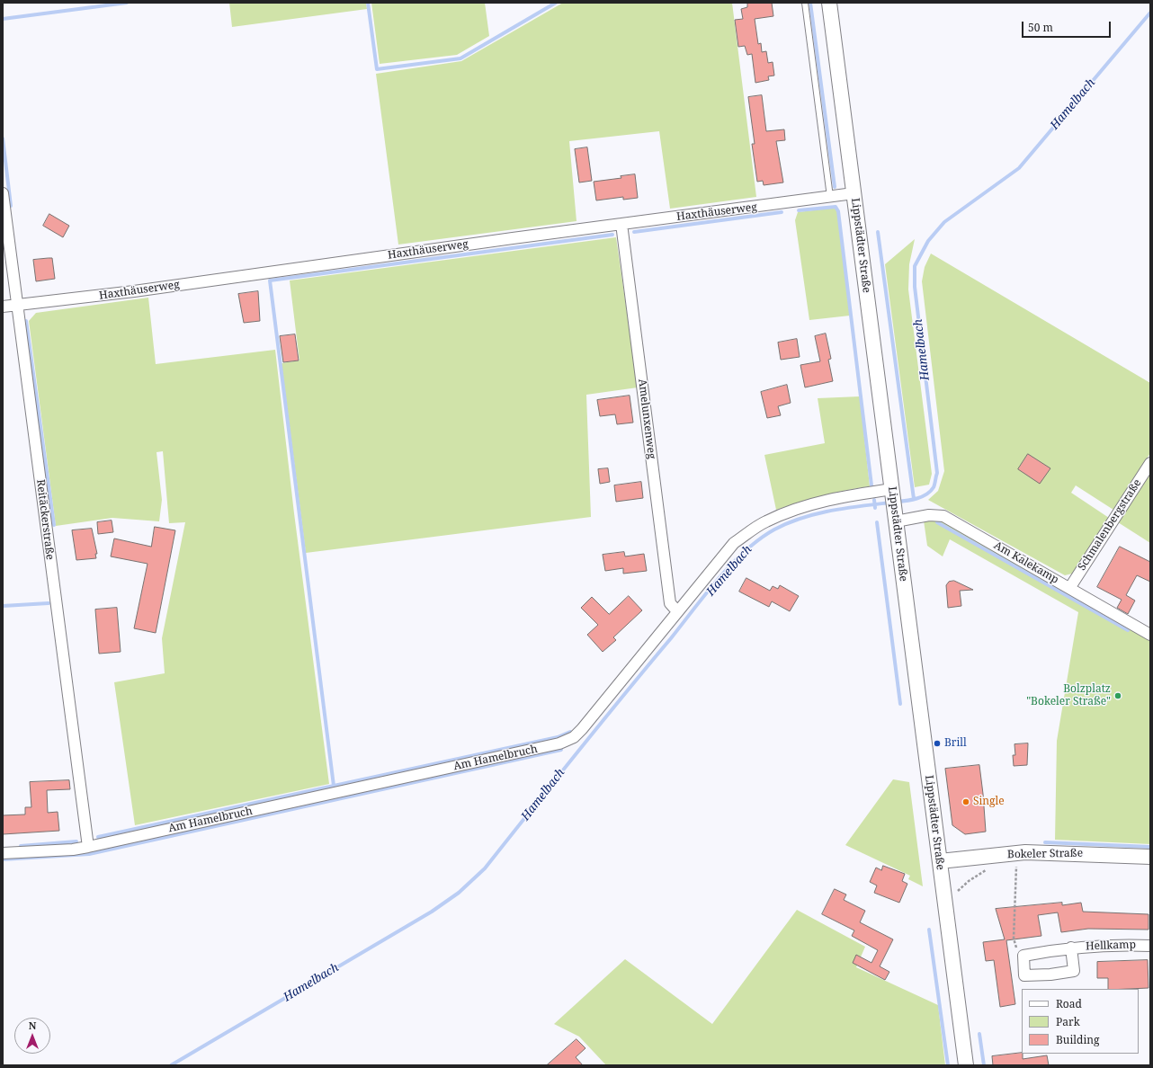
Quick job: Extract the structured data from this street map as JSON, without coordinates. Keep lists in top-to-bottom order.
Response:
{
  "streets": {
    "street": [
      "Haxthäuserweg",
      "Lippstädter Straße",
      "Amelunxenweg",
      "Reitäckerstraße",
      "Schmalenbergstraße",
      "Am Kalekamp",
      "Am Hamelbruch",
      "Bokeler Straße",
      "Hellkamp"
    ]
  },
  "crossings": [
    ["Haxthäuserweg", "Lippstädter Straße"],
    ["Haxthäuserweg", "Amelunxenweg"],
    ["Haxthäuserweg", "Reitäckerstraße"],
    ["Lippstädter Straße", "Am Kalekamp"],
    ["Lippstädter Straße", "Am Hamelbruch"],
    ["Lippstädter Straße", "Bokeler Straße"],
    ["Amelunxenweg", "Am Hamelbruch"],
    ["Reitäckerstraße", "Am Hamelbruch"],
    ["Schmalenbergstraße", "Am Kalekamp"]
  ],
  "water": ["Hamelbach"],
  "places": ["Bolzplatz \"Bokeler Straße\"", "Brill", "Single"],
  "legend": ["Road", "Park", "Building"],
  "scale_bar": "50 m",
  "north": "top"
}
